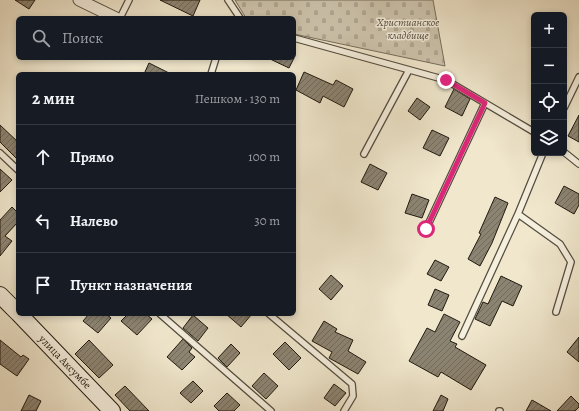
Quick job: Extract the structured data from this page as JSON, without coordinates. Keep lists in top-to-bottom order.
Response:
{
  "streets": {
    "main road": ["улица Аксумбе"]
  },
  "parks": ["Христианское кладбище"],
  "page": {
    "map_buttons": ["+", "−"],
    "search": "Поиск",
    "heading": ["2 мин", "Пешком · 130 m"],
    "list": [
      ["Прямо", "100 m"],
      ["Налево", "30 m"],
      "Пункт назначения"
    ]
  }
}
